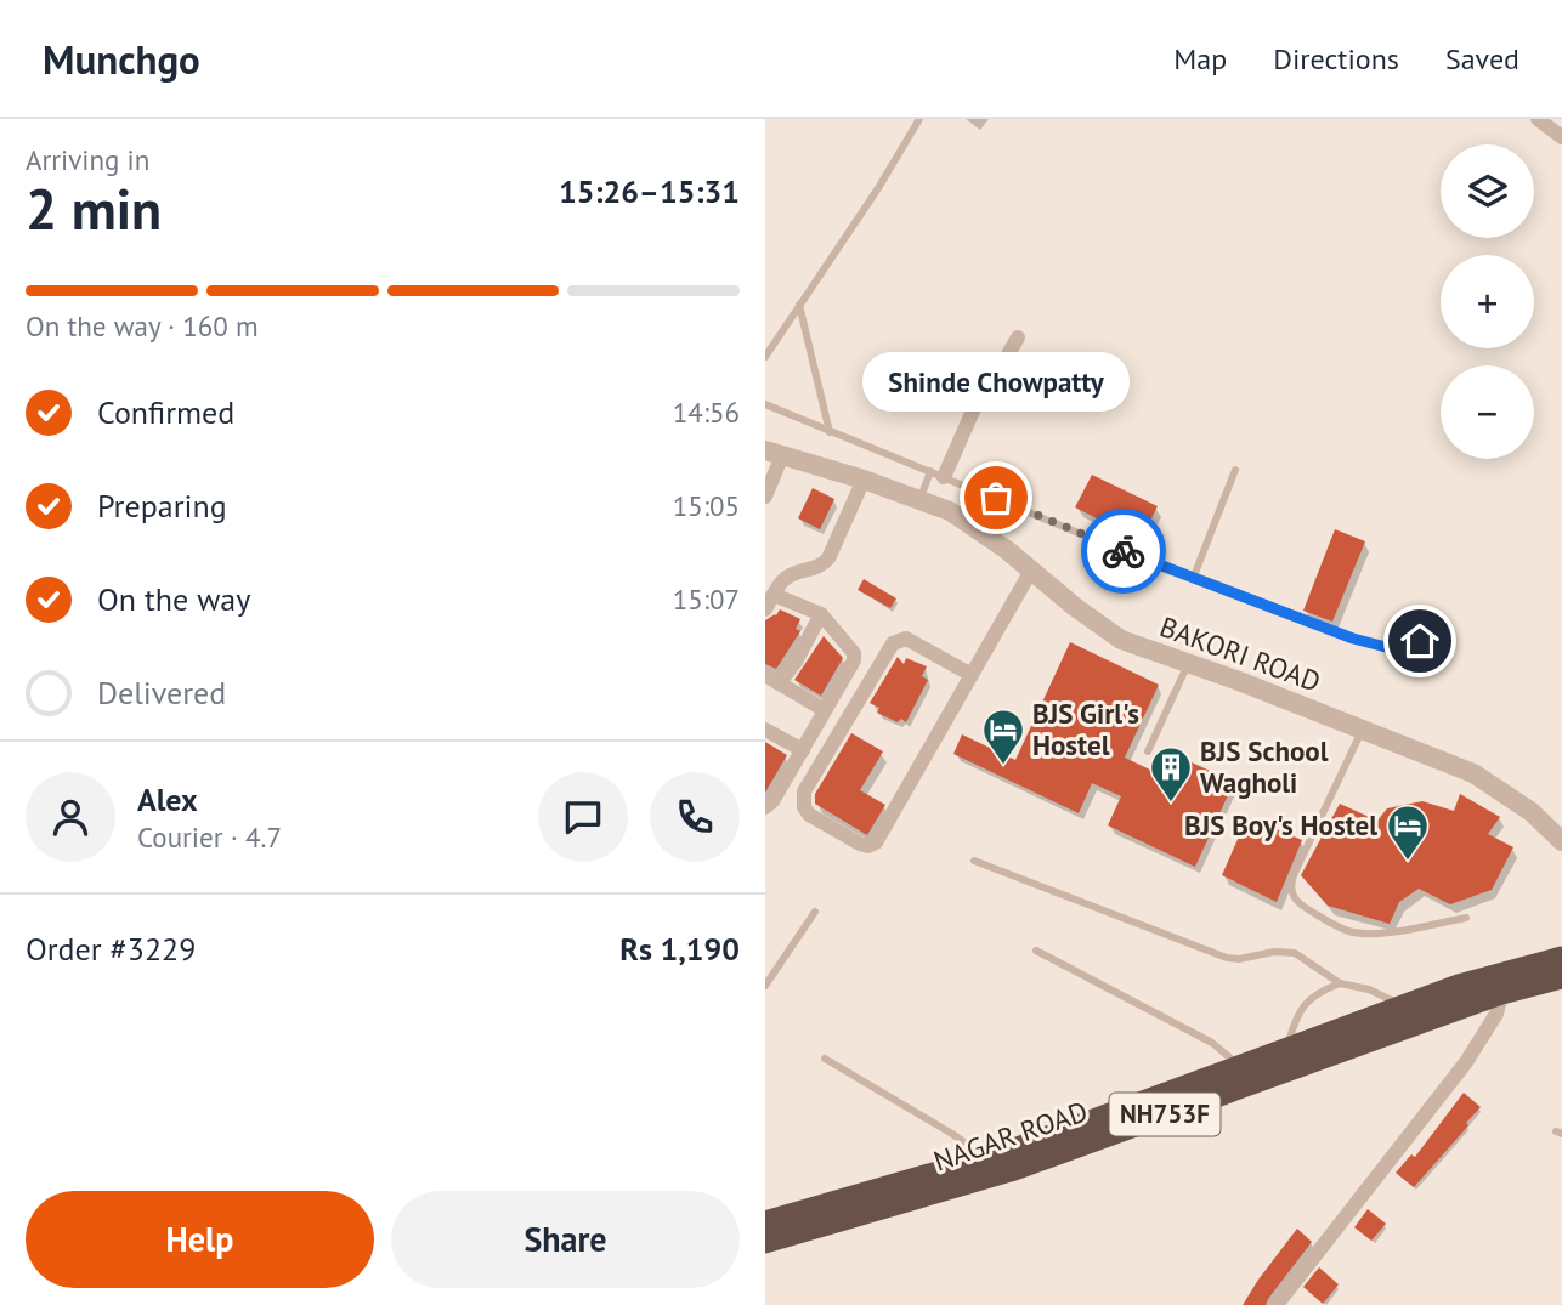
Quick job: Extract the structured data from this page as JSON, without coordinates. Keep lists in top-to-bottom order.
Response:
{
  "streets": {
    "highway": ["NH753F", "NAGAR ROAD"],
    "street": ["BAKORI ROAD"]
  },
  "places": {
    "other": ["Shinde Chowpatty"],
    "hotel": ["BJS Girl's Hostel", "BJS Boy's Hostel"],
    "building": ["BJS School Wagholi"]
  },
  "page": {
    "header": "Munchgo",
    "nav": ["Map", "Directions", "Saved"],
    "heading": ["2 min", "Arriving in", "15:26–15:31"],
    "panel": [
      "Alex",
      "Courier · 4.7",
      "Order #3229",
      "Rs 1,190"
    ],
    "map_buttons": ["+", "−"],
    "bar": "On the way · 160 m",
    "bubble": "Shinde Chowpatty",
    "list": [
      ["Confirmed", "14:56"],
      ["Preparing", "15:05"],
      ["On the way", "15:07"],
      "Delivered"
    ],
    "buttons": ["Help", "Share"]
  }
}
